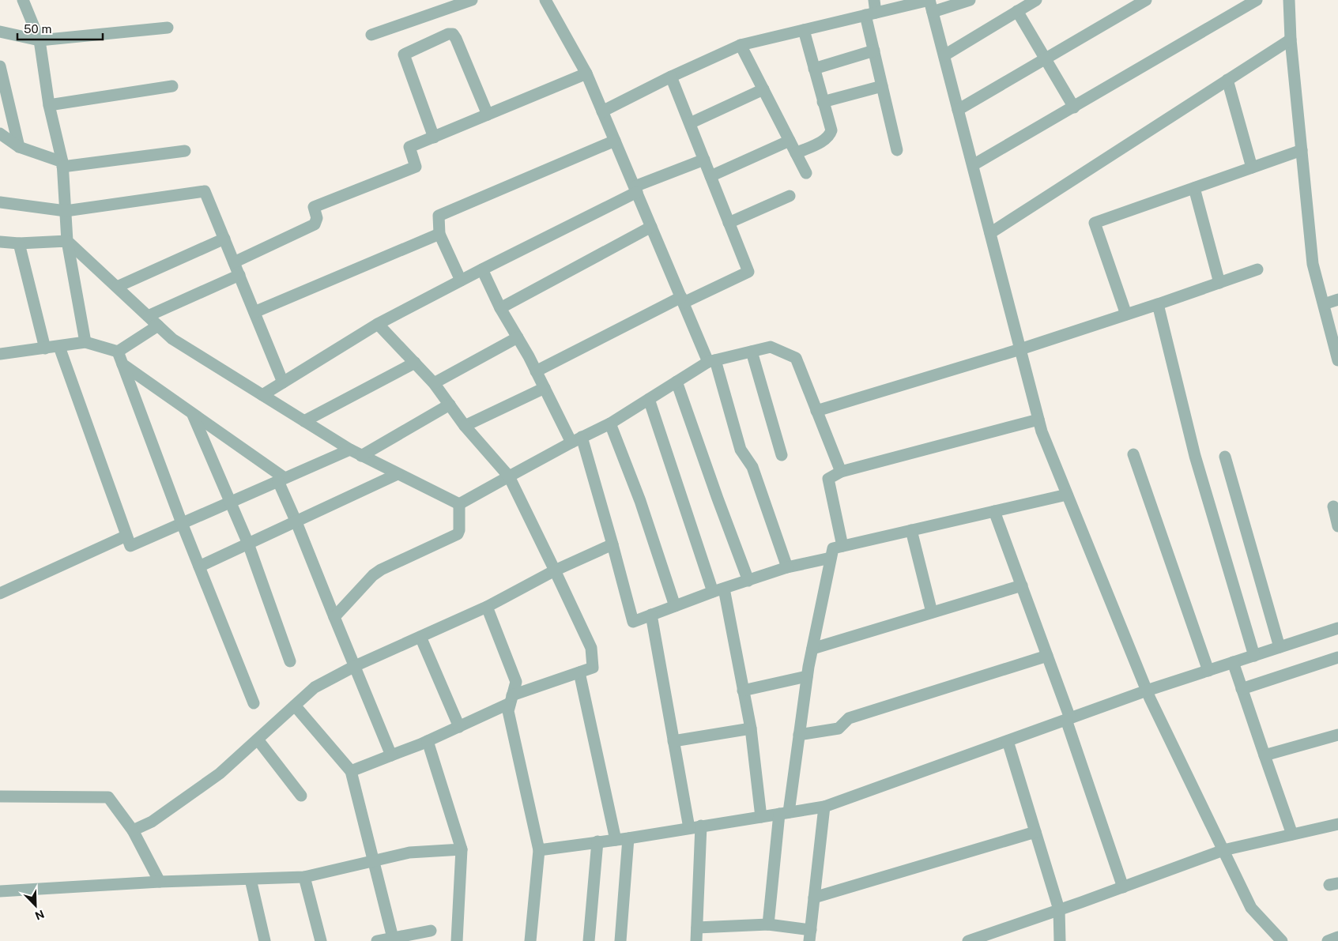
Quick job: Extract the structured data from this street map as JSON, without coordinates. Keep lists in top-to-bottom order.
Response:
{
  "scale_bar": "50 m",
  "north": "bottom right"
}
